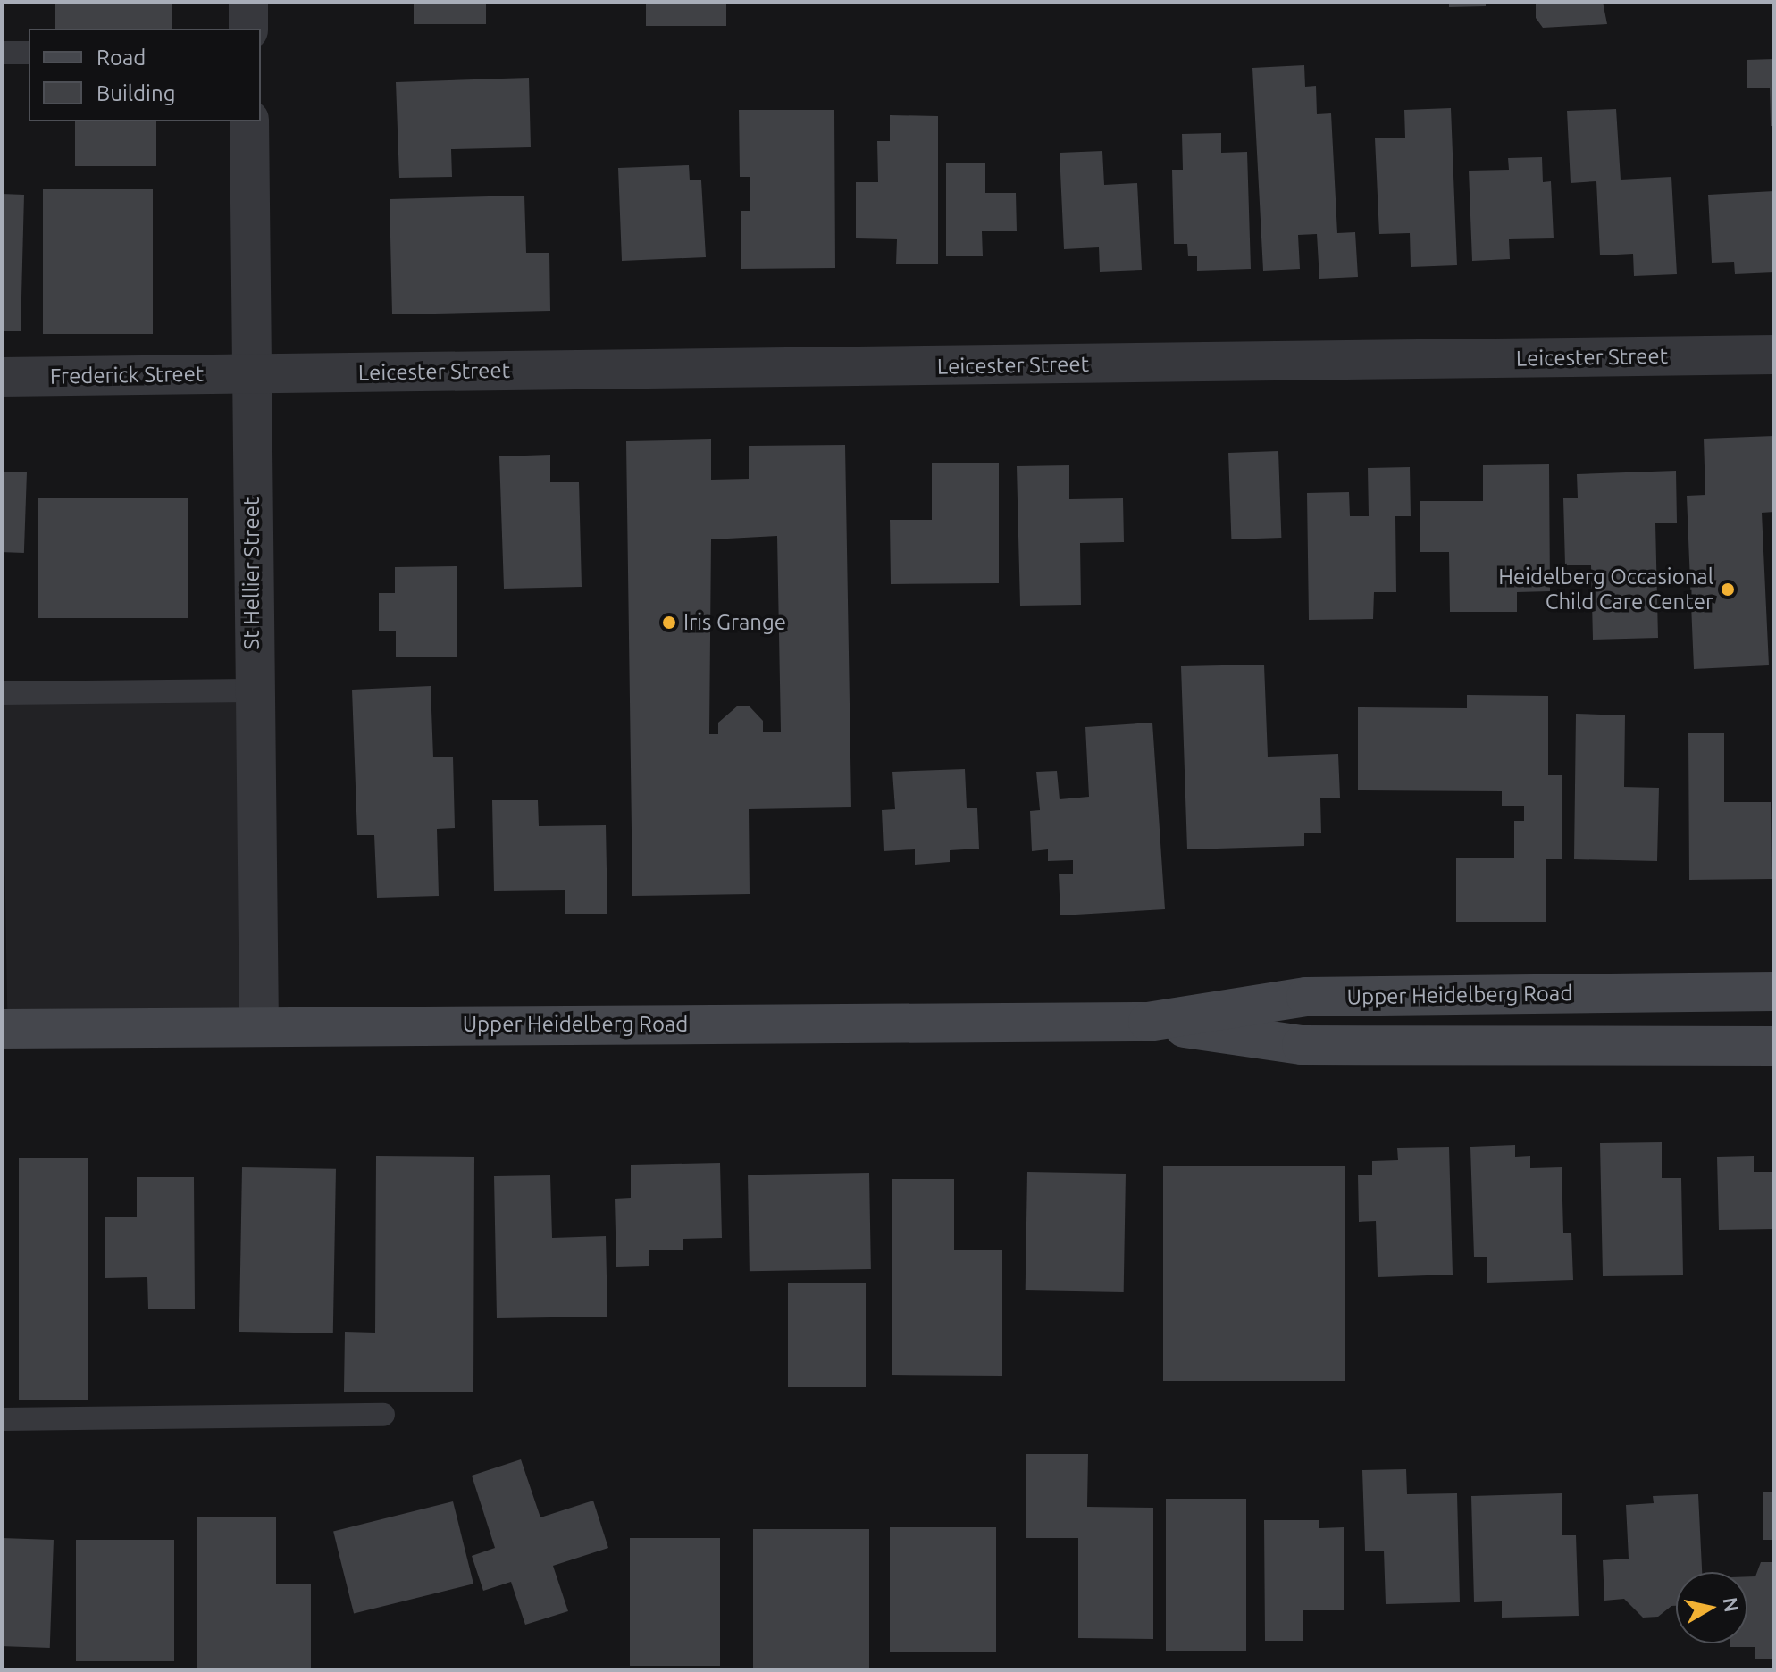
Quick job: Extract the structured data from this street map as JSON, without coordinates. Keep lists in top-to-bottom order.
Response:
{
  "streets": {
    "main road": ["Upper Heidelberg Road"],
    "street": ["Leicester Street", "Frederick Street", "St Hellier Street"]
  },
  "crossings": [
    ["Leicester Street", "Frederick Street"],
    ["Leicester Street", "St Hellier Street"],
    ["Frederick Street", "St Hellier Street"],
    ["St Hellier Street", "Upper Heidelberg Road"]
  ],
  "places": ["Heidelberg Occasional Child Care Center", "Iris Grange"],
  "legend": ["Road", "Building"],
  "north": "right"
}
